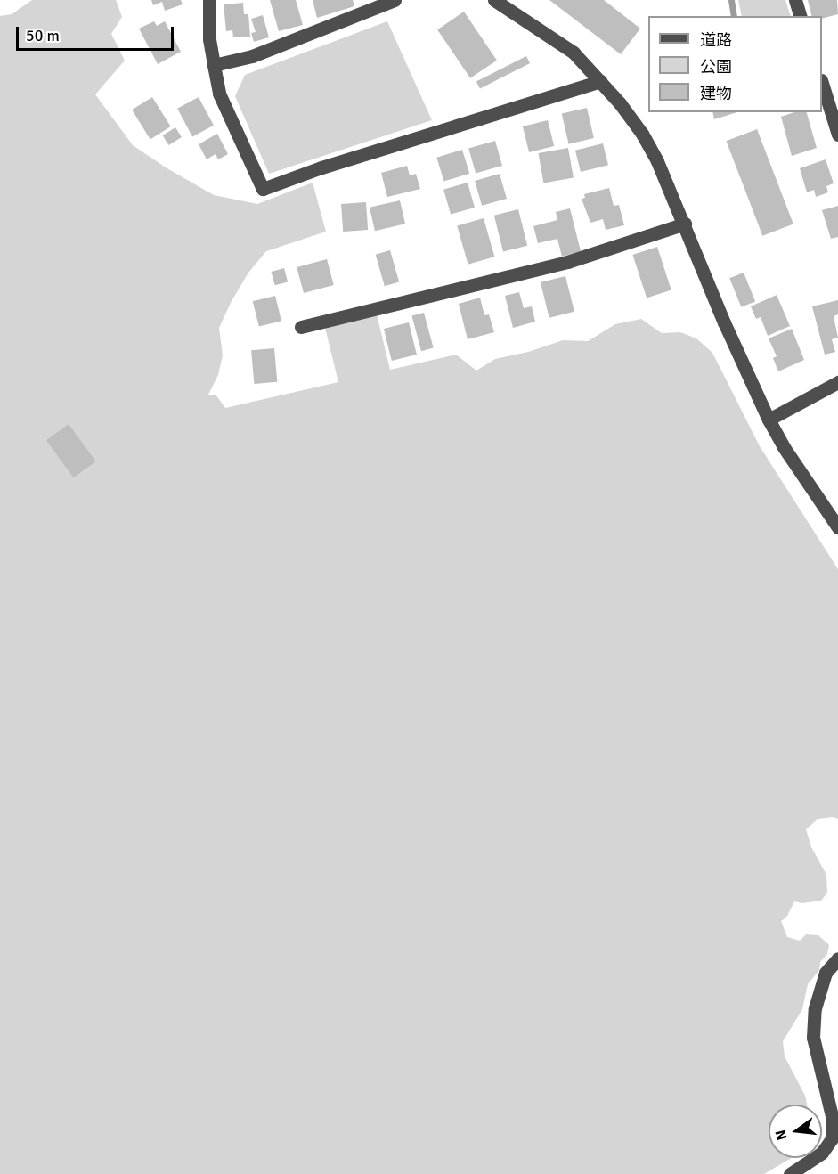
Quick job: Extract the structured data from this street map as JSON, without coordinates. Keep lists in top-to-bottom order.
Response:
{
  "legend": ["道路", "公園", "建物"],
  "scale_bar": "50 m",
  "north": "left"
}
